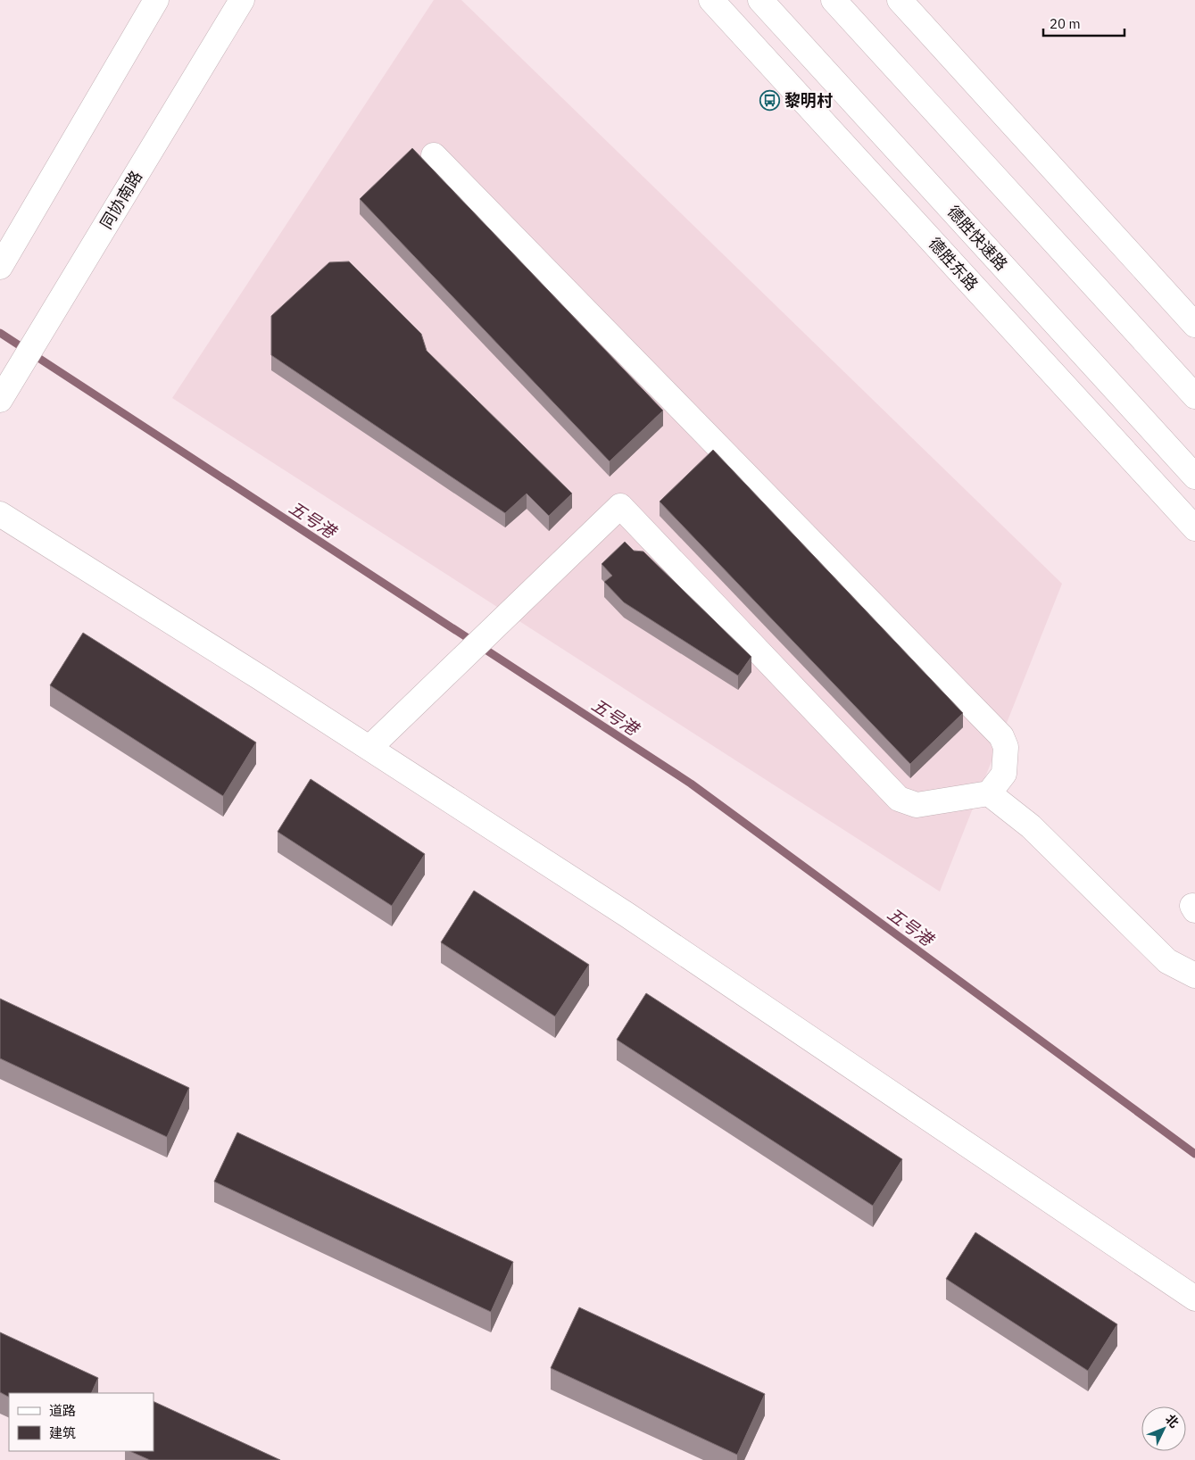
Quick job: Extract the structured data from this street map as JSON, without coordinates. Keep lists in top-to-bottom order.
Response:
{
  "streets": {
    "main road": ["同协南路", "德胜快速路", "德胜东路"]
  },
  "water": ["五号港"],
  "places": {
    "bus stop": ["黎明村"]
  },
  "legend": ["道路", "建筑"],
  "scale_bar": "20 m",
  "north": "top right"
}
